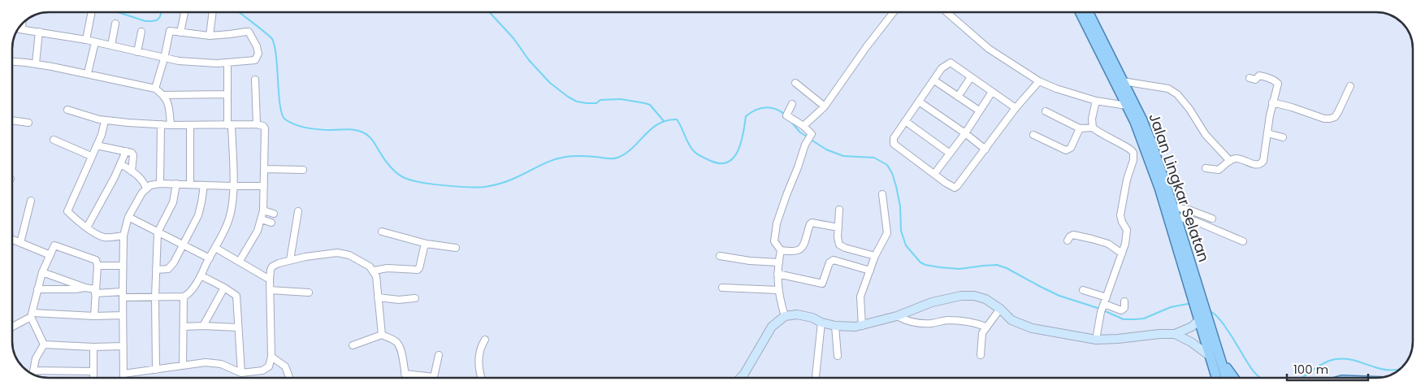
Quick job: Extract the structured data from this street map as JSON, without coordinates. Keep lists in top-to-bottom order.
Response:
{
  "streets": {
    "main road": ["Jalan Lingkar Selatan"]
  },
  "scale_bar": "100 m"
}
